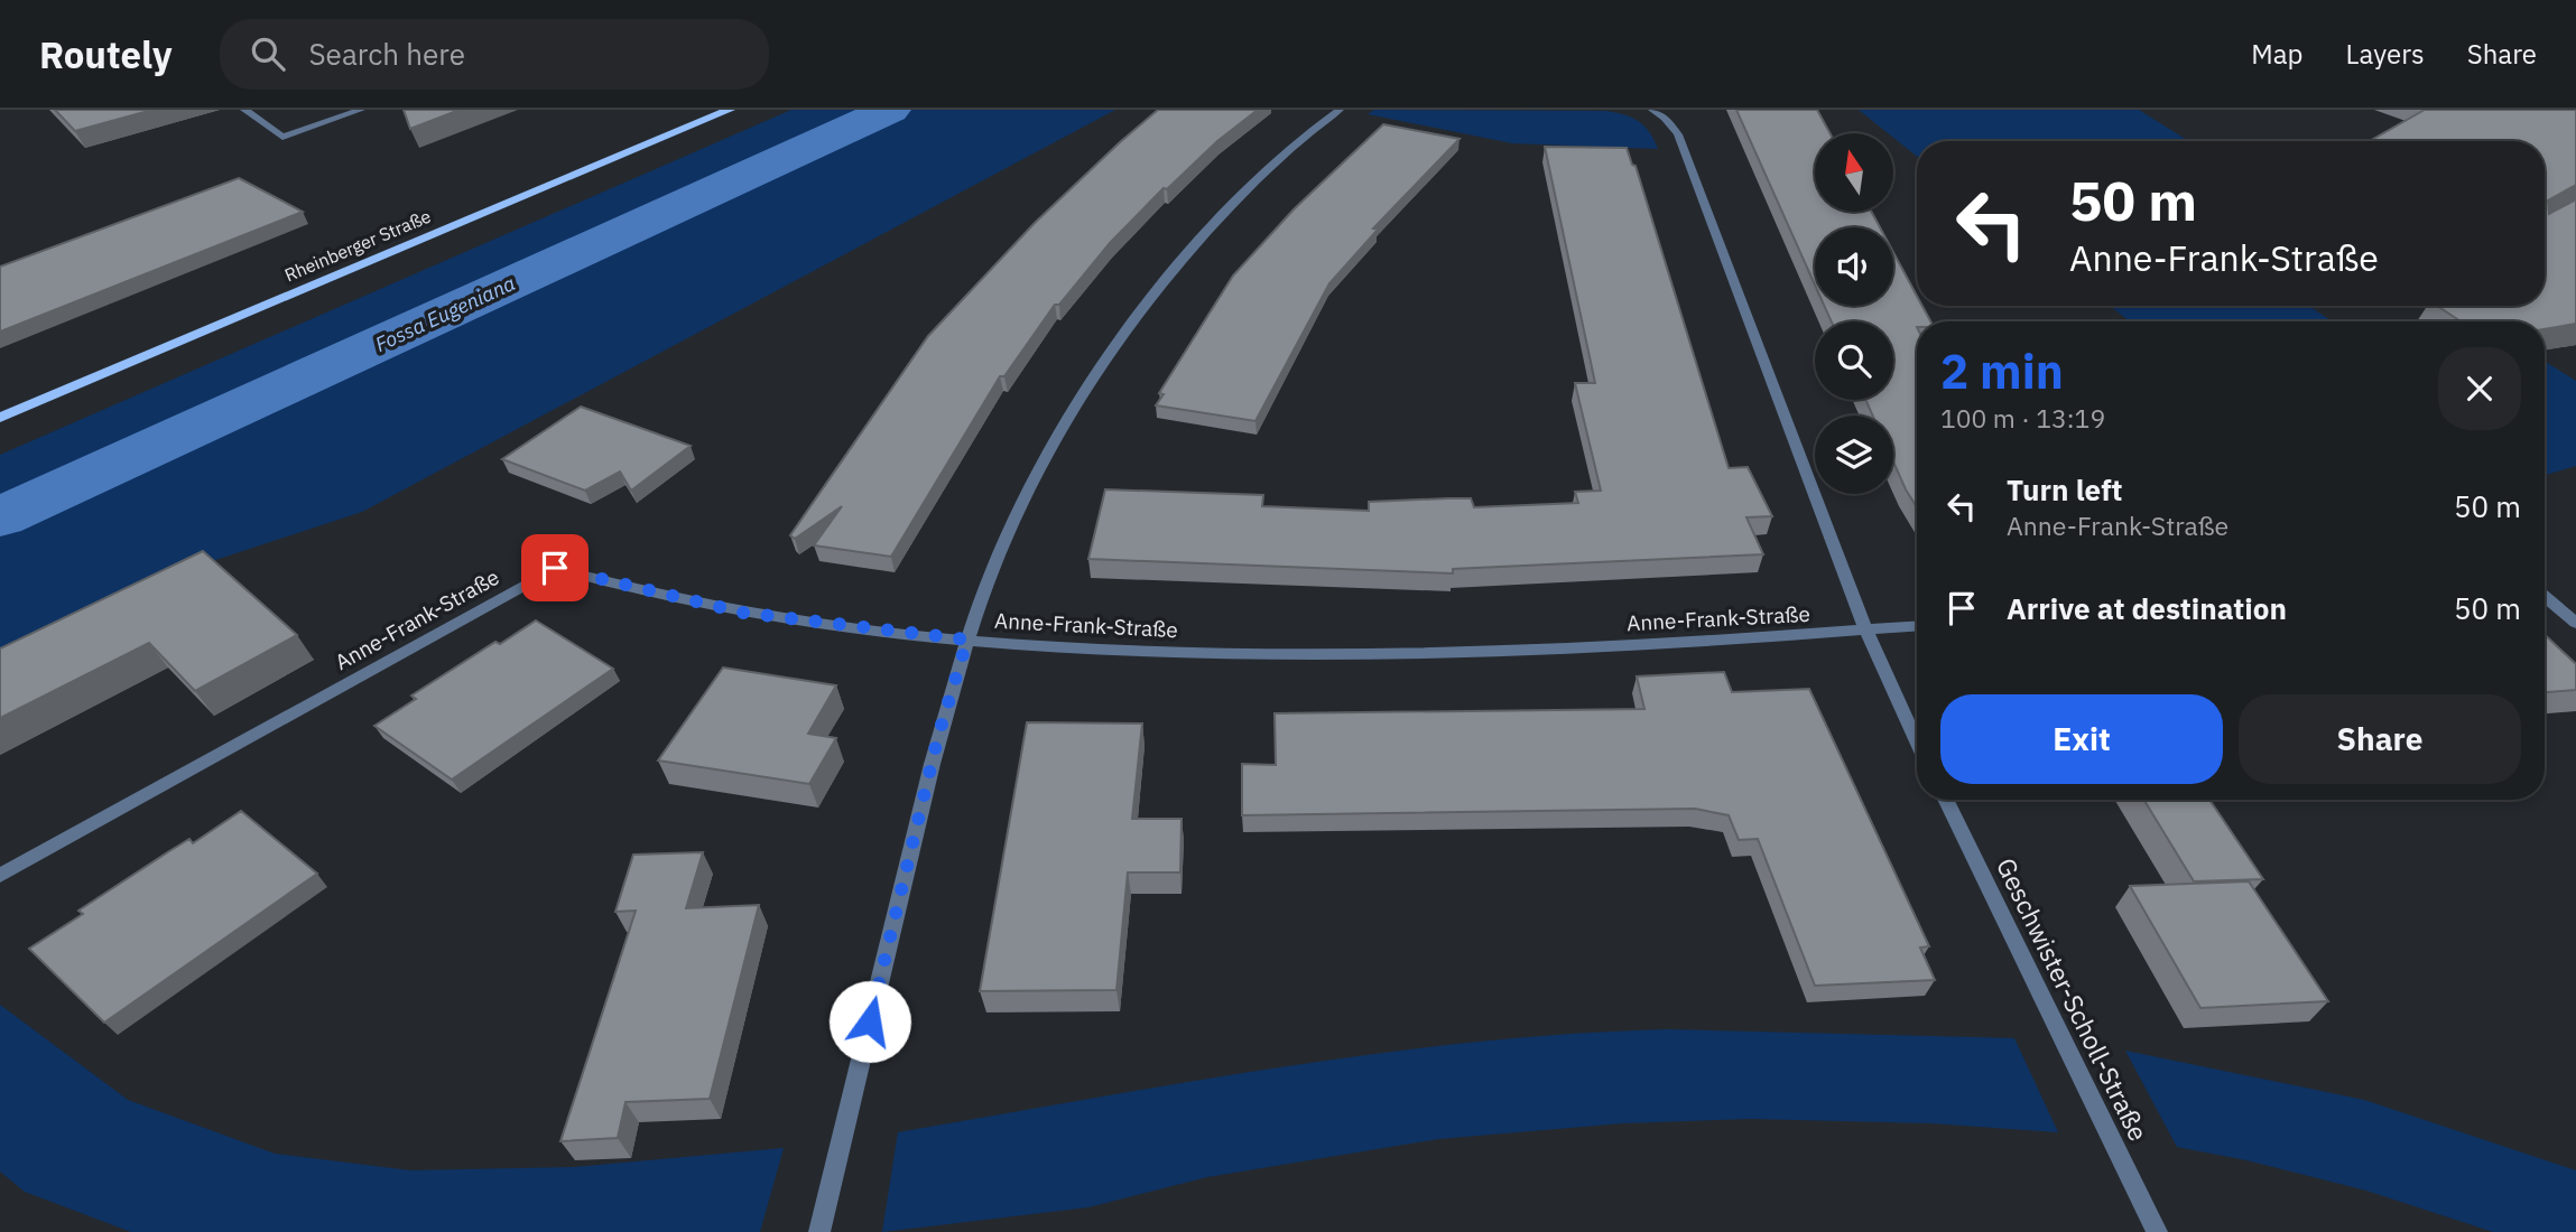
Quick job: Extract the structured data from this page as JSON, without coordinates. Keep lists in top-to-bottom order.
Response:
{
  "streets": {
    "main road": ["Rheinberger Straße"],
    "street": ["Anne-Frank-Straße", "Geschwister-Scholl-Straße"]
  },
  "water": ["Fossa Eugeniana"],
  "north": "top",
  "page": {
    "header": "Routely",
    "search": "Search here",
    "nav": ["Map", "Layers", "Share"],
    "turn": ["50 m", "Anne-Frank-Straße"],
    "heading": ["2 min", "100 m · 13:19"],
    "list": [
      {
        "name": "Turn left",
        "note": "Anne-Frank-Straße",
        "value": "50 m"
      },
      {
        "name": "Arrive at destination",
        "value": "50 m"
      }
    ],
    "buttons": ["Exit", "Share"]
  }
}
